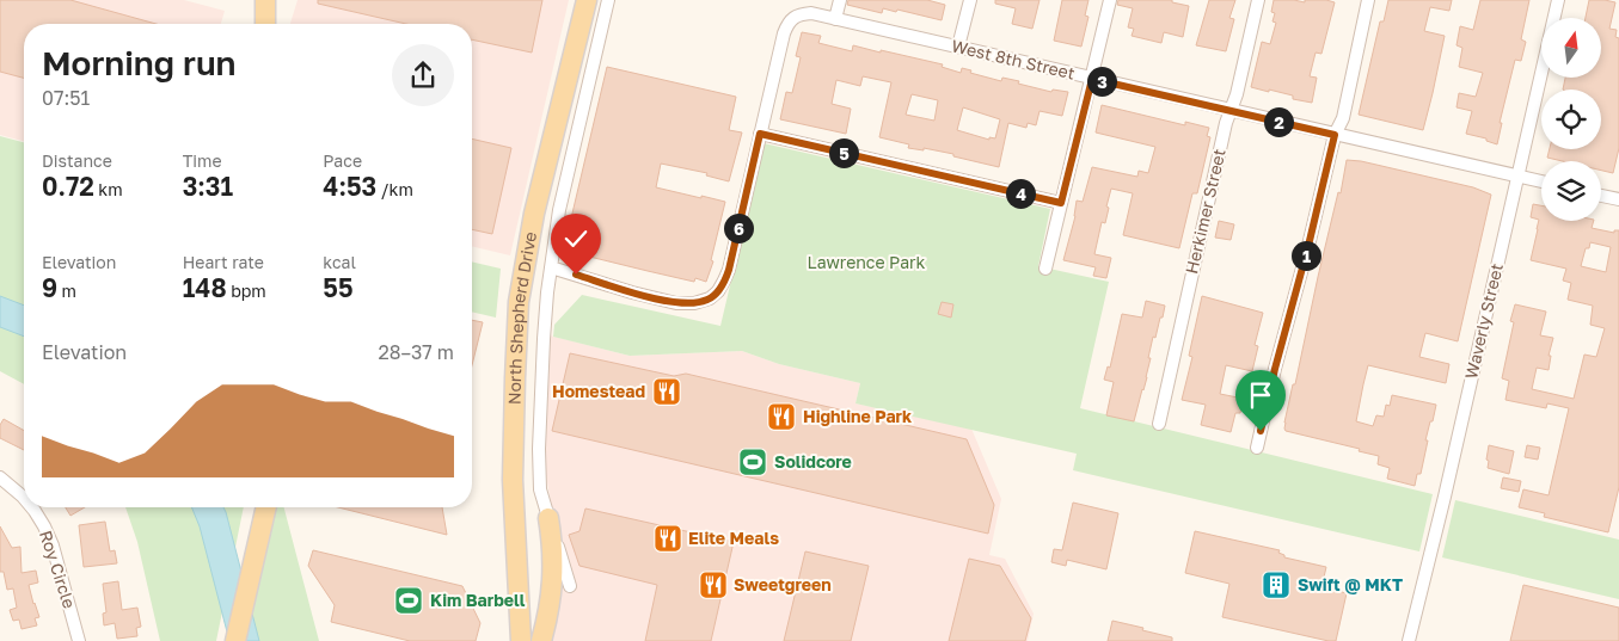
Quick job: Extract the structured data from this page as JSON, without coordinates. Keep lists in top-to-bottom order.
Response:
{
  "streets": {
    "main road": ["North Shepherd Drive"],
    "street": [
      "West 8th Street",
      "Herkimer Street",
      "Waverly Street",
      "Roy Circle"
    ]
  },
  "crossings": [
    ["West 8th Street", "Herkimer Street"],
    ["West 8th Street", "Waverly Street"]
  ],
  "parks": ["Lawrence Park"],
  "places": {
    "restaurant": [
      "Homestead",
      "Highline Park",
      "Elite Meals",
      "Sweetgreen"
    ],
    "sports": ["Solidcore", "Kim Barbell"],
    "building": ["Swift @ MKT"]
  },
  "north": "top",
  "page": {
    "heading": ["Morning run", "07:51"],
    "pins": [
      "3",
      "2",
      "5",
      "4",
      "6",
      "1"
    ],
    "stats": [
      ["Distance", "0.72 km"],
      ["Time", "3:31"],
      ["Pace", "4:53 /km"],
      ["Elevation", "9 m"],
      ["Heart rate", "148 bpm"],
      ["kcal", "55"]
    ],
    "chart": ["Elevation", "28–37 m"]
  }
}
